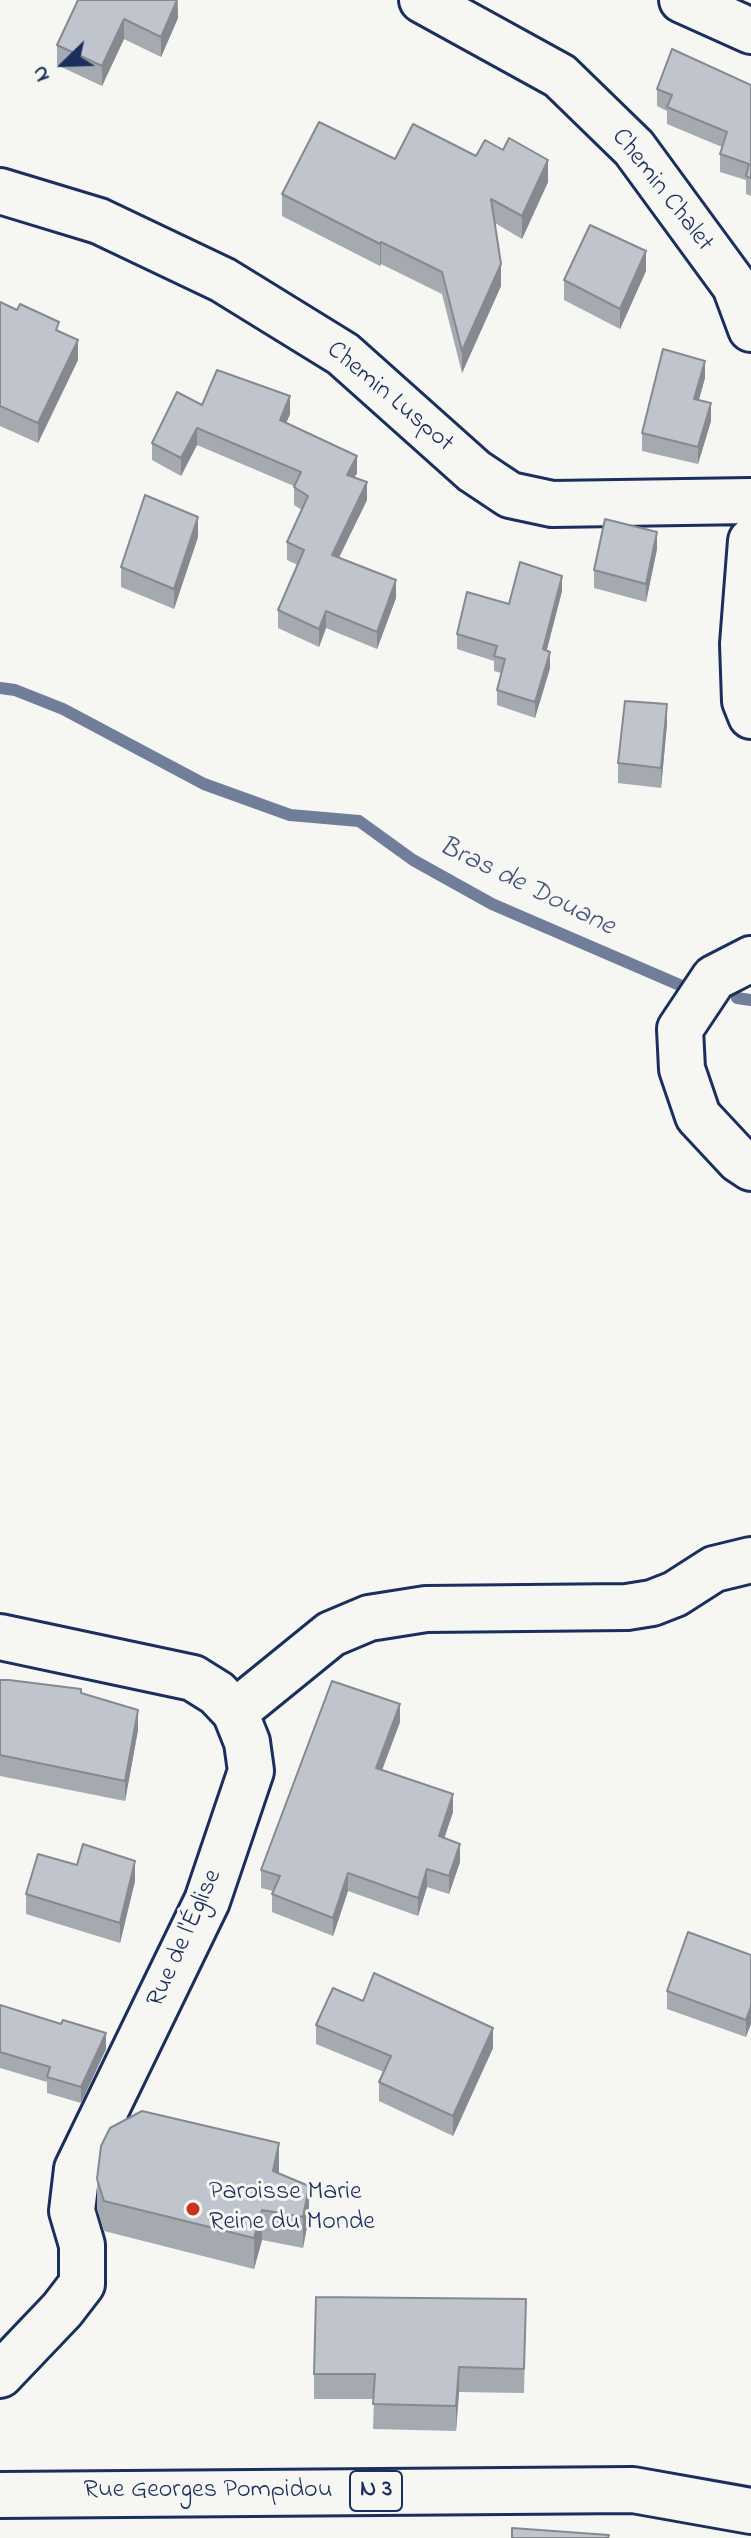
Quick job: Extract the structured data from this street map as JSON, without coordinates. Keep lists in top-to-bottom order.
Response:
{
  "streets": {
    "street": [
      "Chemin Chalet",
      "Chemin Luspot",
      "Rue de l'Église",
      "N 3",
      "Rue Georges Pompidou"
    ]
  },
  "water": ["Bras de Douane"],
  "places": ["Paroisse Marie Reine du Monde"],
  "north": "bottom left"
}
